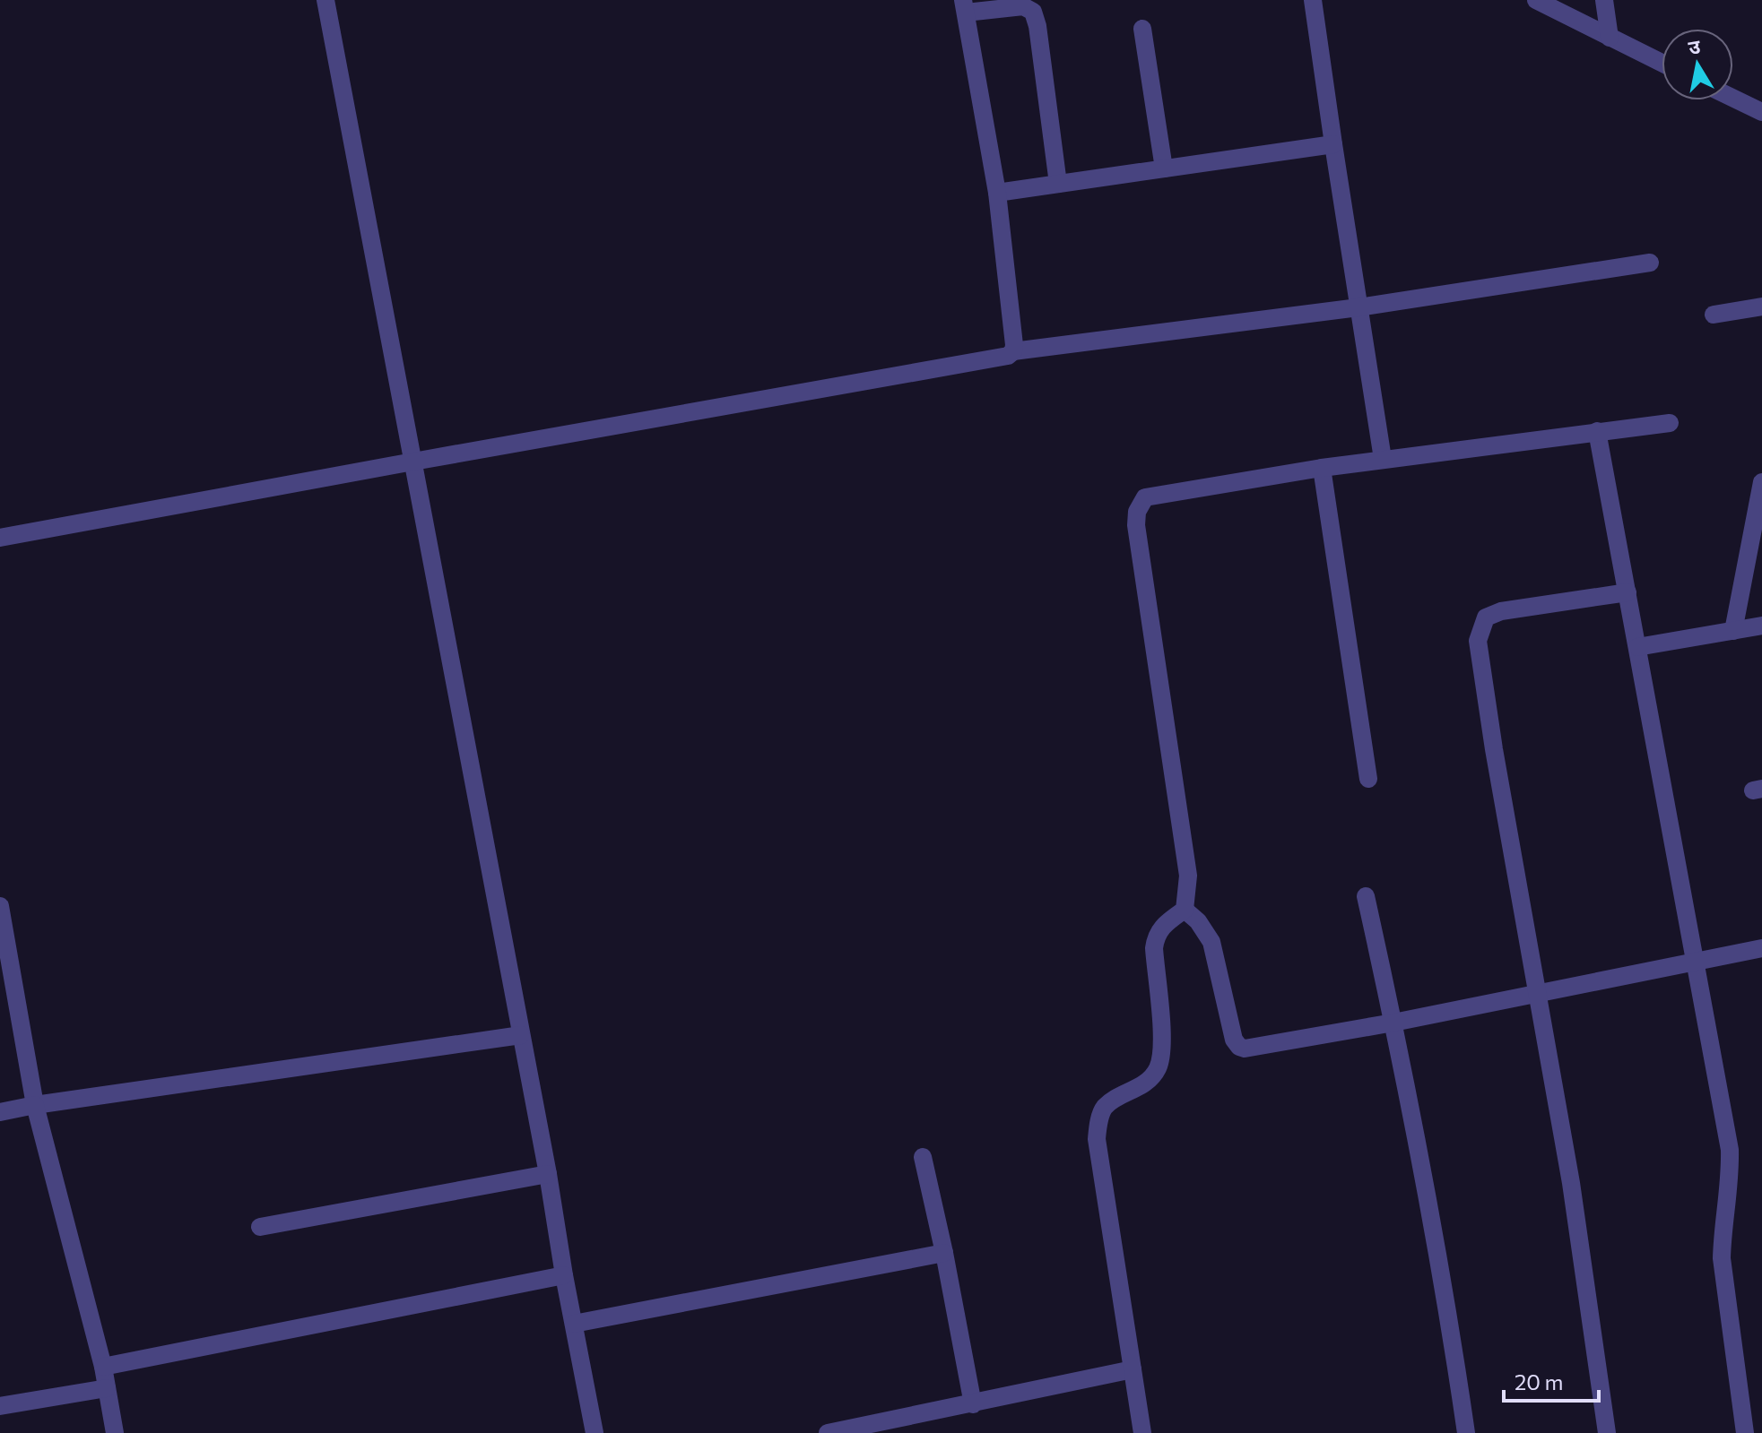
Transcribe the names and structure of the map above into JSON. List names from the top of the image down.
{
  "scale_bar": "20 m",
  "north": "top"
}
